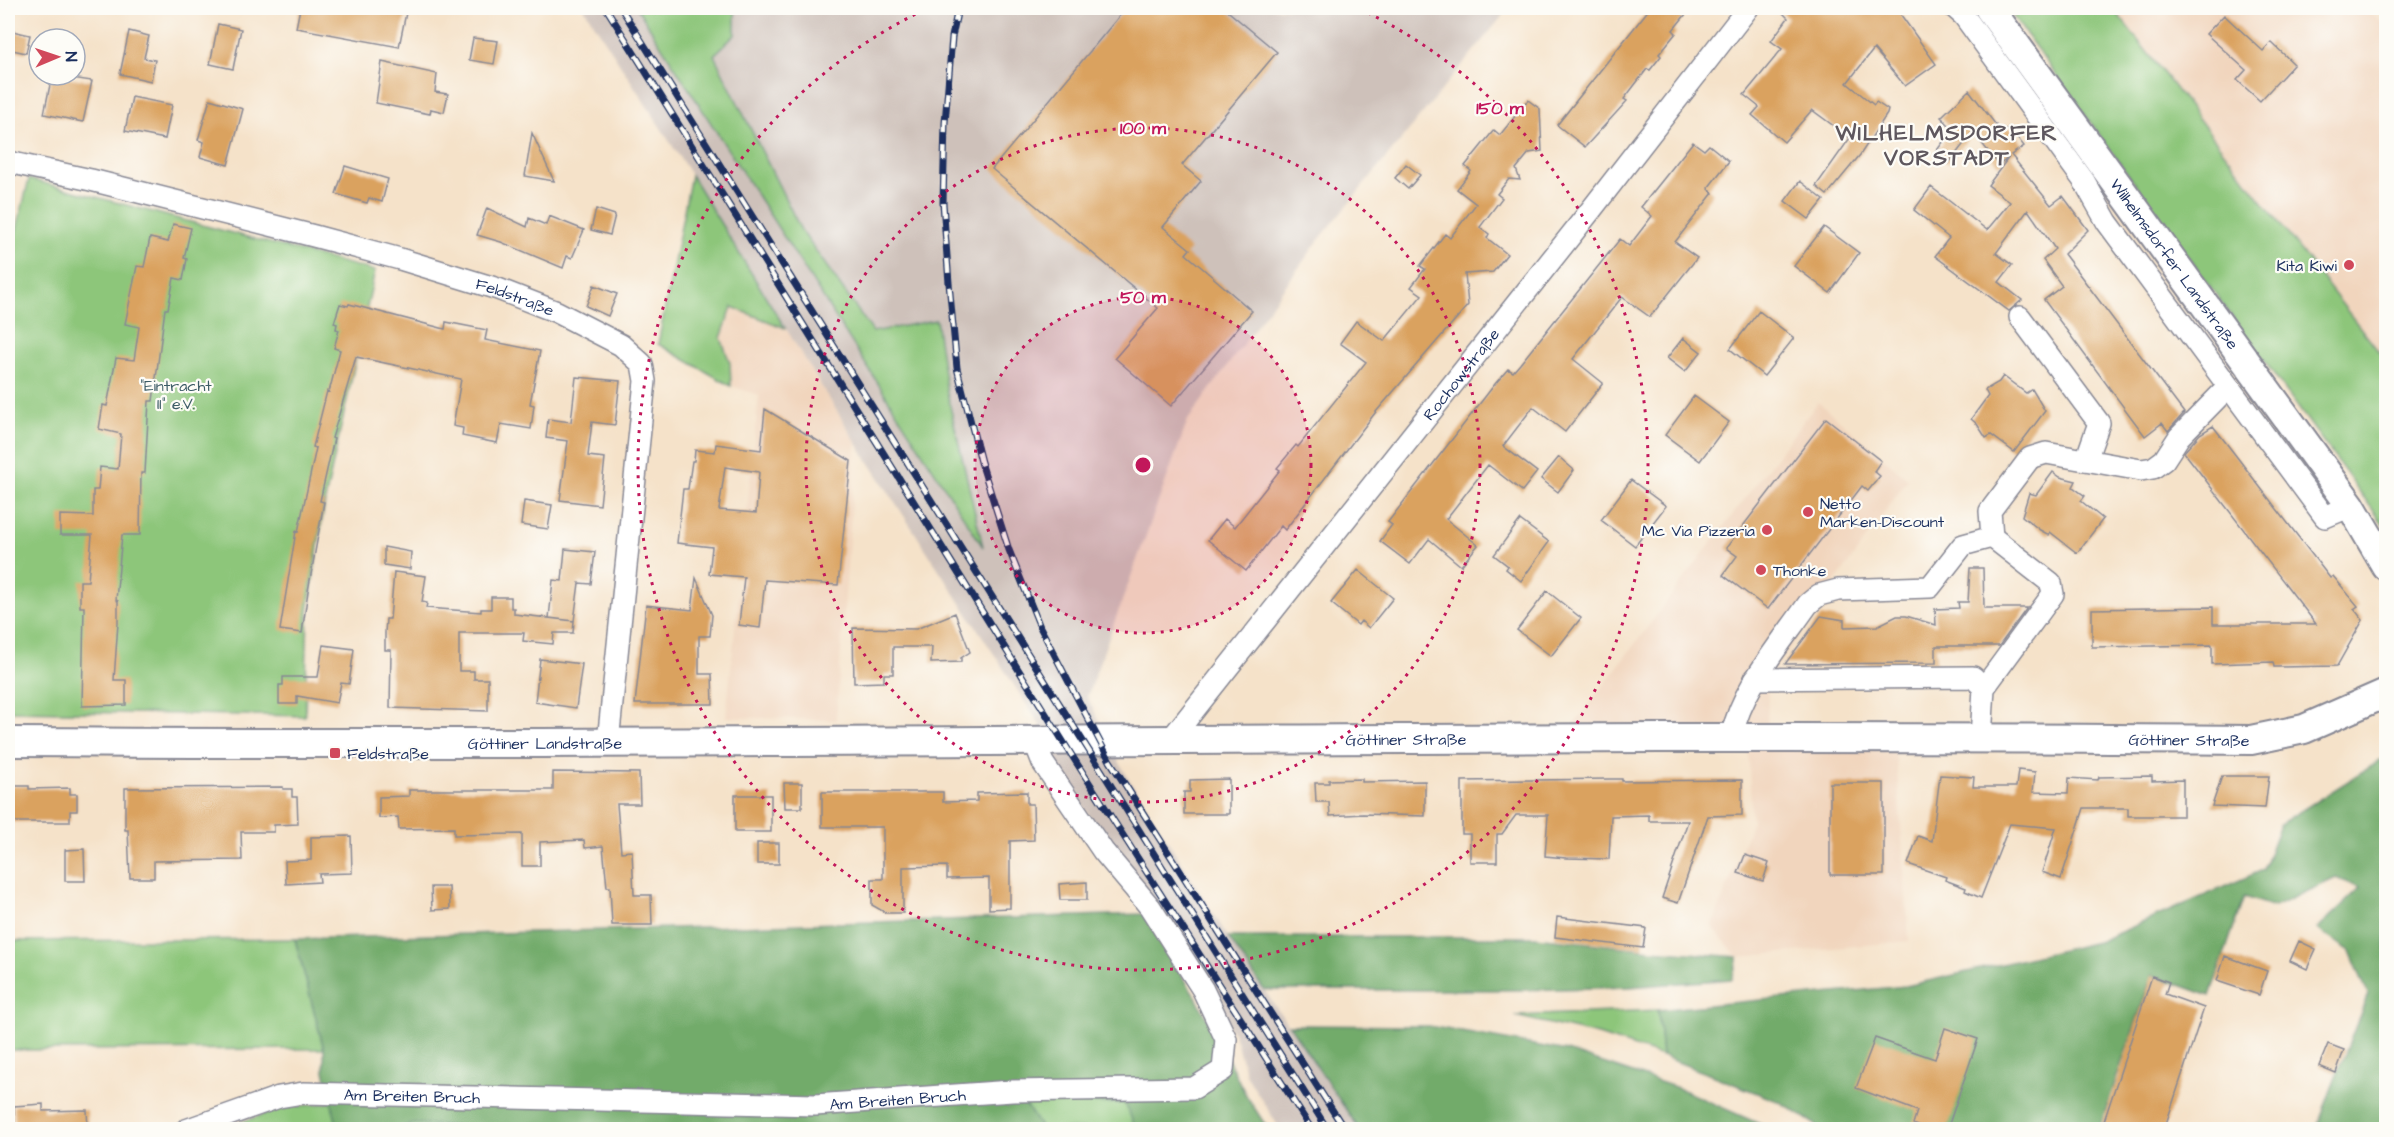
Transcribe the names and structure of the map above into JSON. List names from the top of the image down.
{
  "streets": {
    "street": [
      "Wilhelmsdorfer Landstraße",
      "Feldstraße",
      "Rochowstraße",
      "Göttiner Straße",
      "Göttiner Landstraße",
      "Am Breiten Bruch"
    ]
  },
  "crossings": [
    ["Feldstraße", "Göttiner Landstraße"],
    ["Rochowstraße", "Göttiner Straße"],
    ["Göttiner Straße", "Göttiner Landstraße"],
    ["Göttiner Landstraße", "Am Breiten Bruch"]
  ],
  "districts": ["WILHELMSDORFER VORSTADT"],
  "parks": ["\"Eintracht II\" e.V."],
  "places": {
    "other": [
      "Kita Kiwi",
      "Netto Marken-Discount",
      "Mc Via Pizzeria",
      "Thonke"
    ],
    "transit": ["Feldstraße"]
  },
  "north": "right",
  "rings": ["150 m", "100 m", "50 m"]
}
